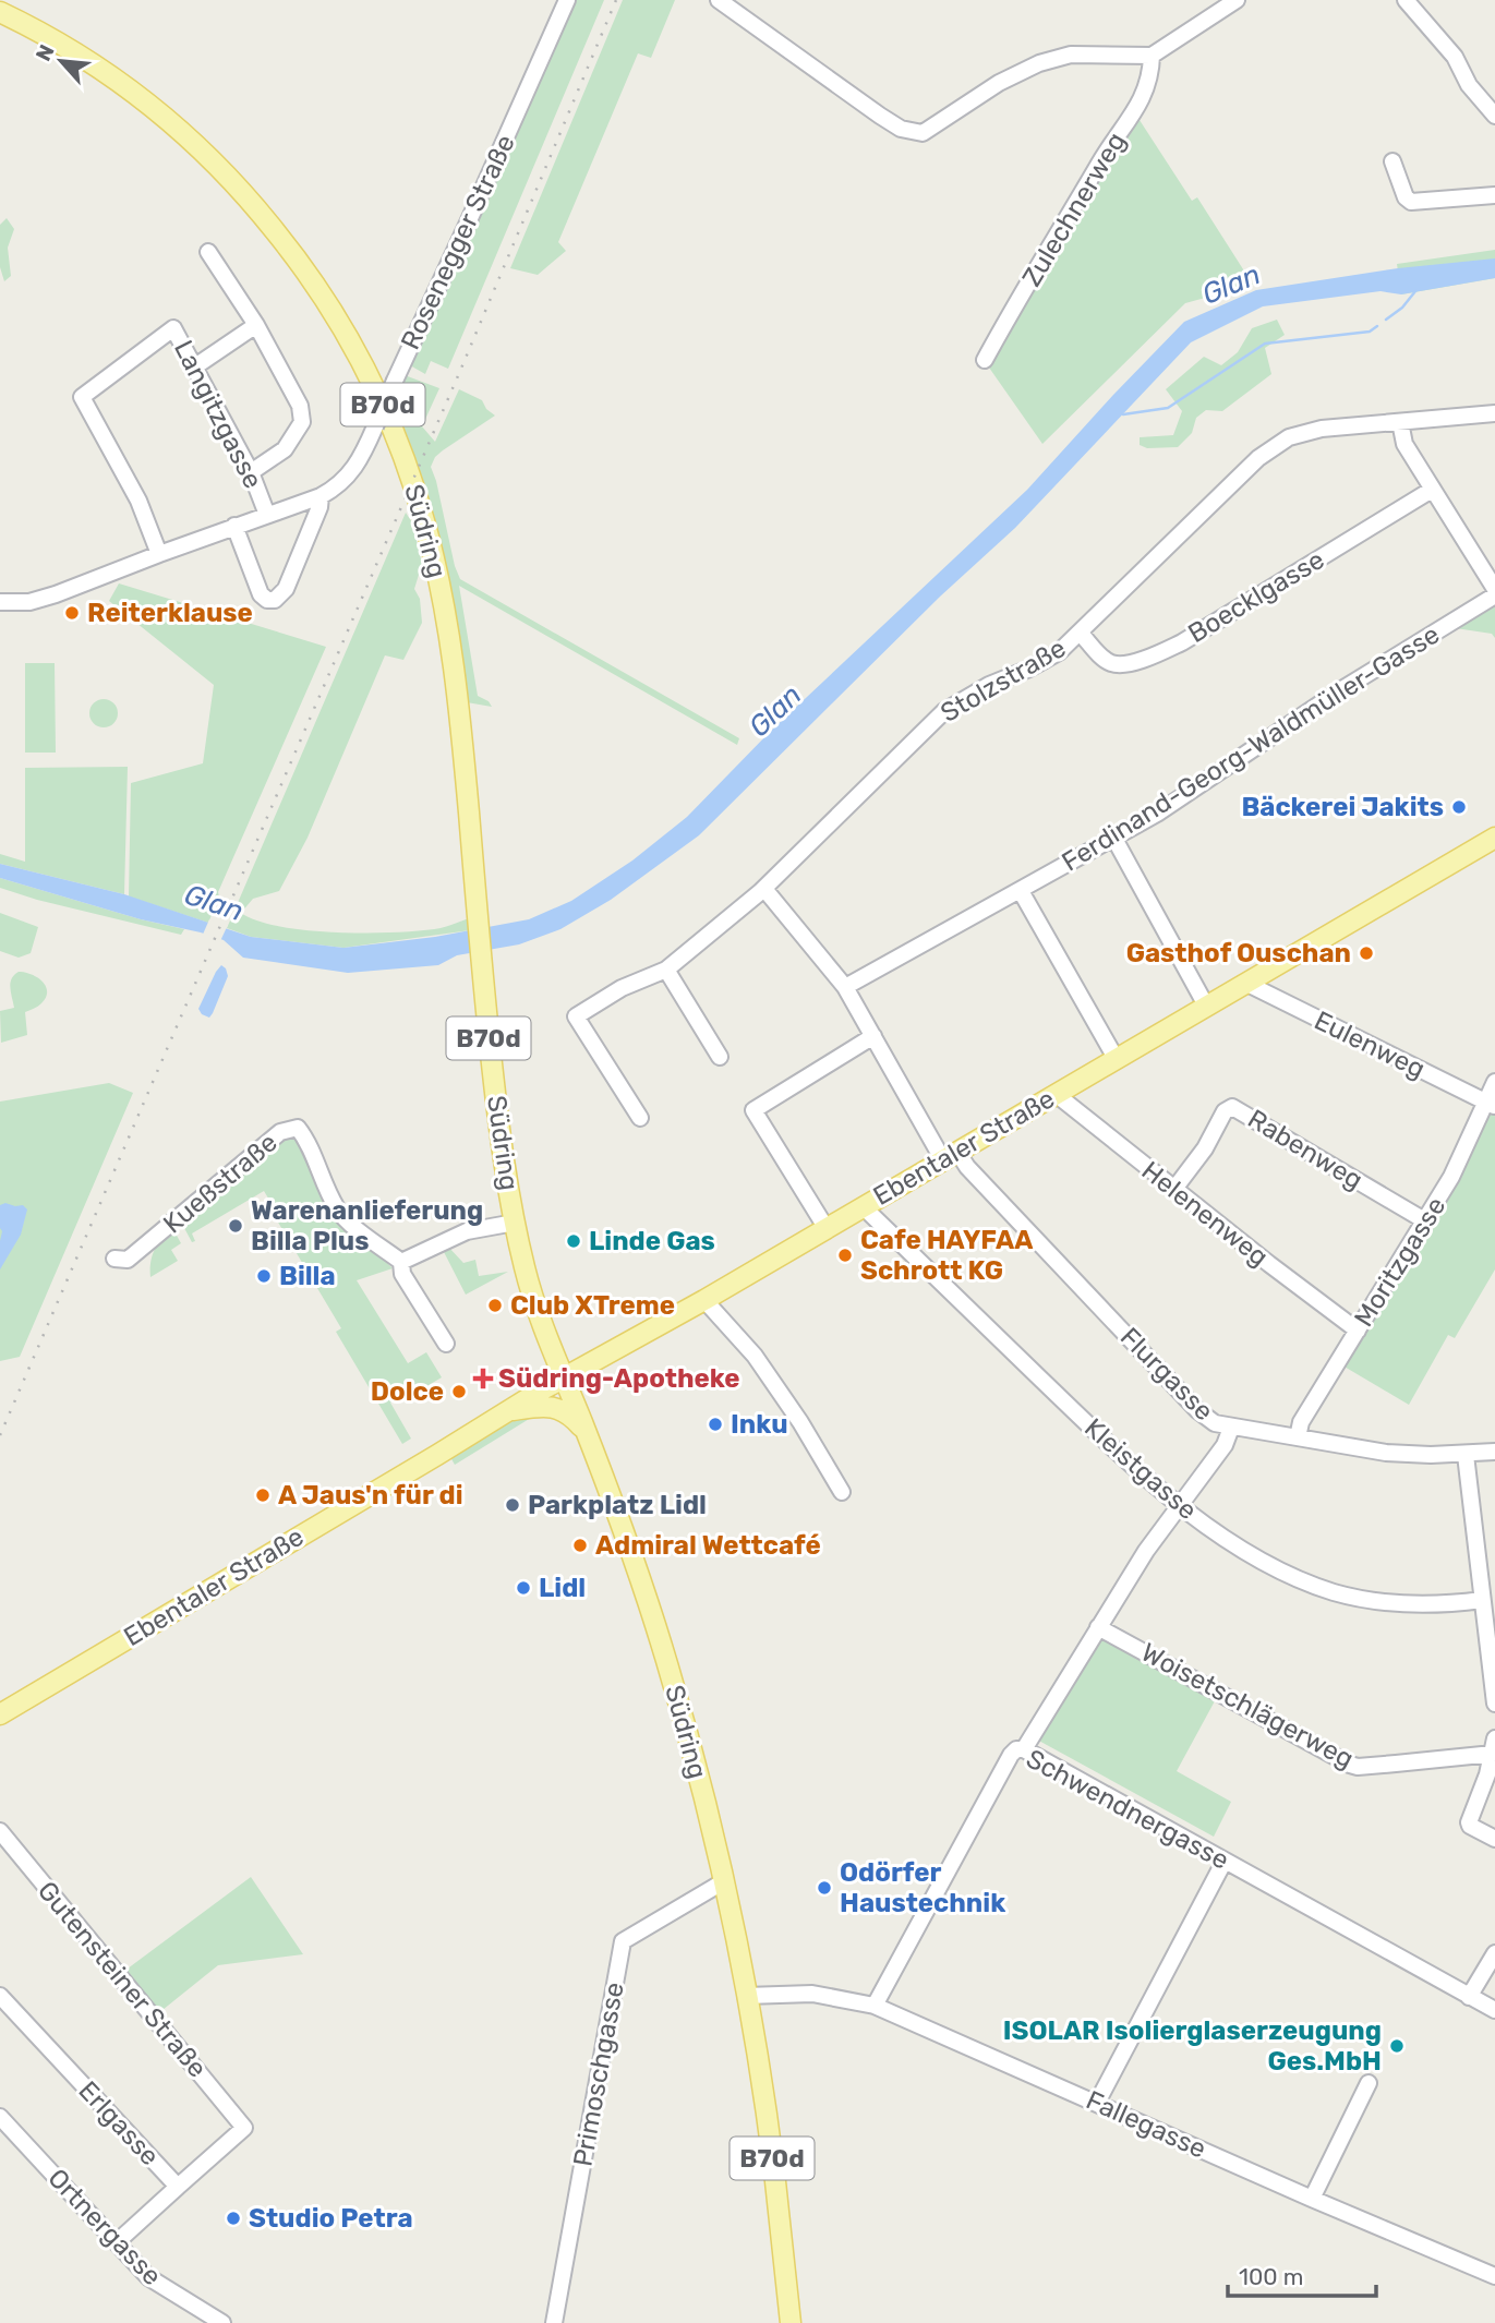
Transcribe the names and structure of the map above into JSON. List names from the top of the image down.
{
  "streets": {
    "main road": ["B70d", "Südring", "Ebentaler Straße"],
    "street": [
      "Zulechnerweg",
      "Rosenegger Straße",
      "Langitzgasse",
      "Boecklgasse",
      "Stolzstraße",
      "Ferdinand-Georg-Waldmüller-Gasse",
      "Eulenweg",
      "Rabenweg",
      "Kueßstraße",
      "Helenenweg",
      "Moritzgasse",
      "Flurgasse",
      "Kleistgasse",
      "Woisetschlägerweg",
      "Schwendnergasse",
      "Gutensteiner Straße",
      "Primoschgasse",
      "Erlgasse",
      "Fallegasse",
      "Ortnergasse"
    ]
  },
  "crossings": [
    ["Rosenegger Straße", "Langitzgasse"],
    ["Südring", "Ebentaler Straße"],
    ["Südring", "Primoschgasse"],
    ["Südring", "Fallegasse"],
    ["Boecklgasse", "Stolzstraße"],
    ["Stolzstraße", "Flurgasse"],
    ["Ferdinand-Georg-Waldmüller-Gasse", "Flurgasse"],
    ["Eulenweg", "Ebentaler Straße"],
    ["Eulenweg", "Moritzgasse"],
    ["Ebentaler Straße", "Helenenweg"],
    ["Ebentaler Straße", "Flurgasse"],
    ["Ebentaler Straße", "Kleistgasse"],
    ["Rabenweg", "Helenenweg"],
    ["Rabenweg", "Moritzgasse"],
    ["Helenenweg", "Moritzgasse"],
    ["Moritzgasse", "Flurgasse"],
    ["Schwendnergasse", "Fallegasse"],
    ["Gutensteiner Straße", "Erlgasse"]
  ],
  "water": ["Glan"],
  "places": {
    "other": [
      "Reiterklause",
      "Bäckerei Jakits",
      "Gasthof Ouschan",
      "Warenanlieferung Billa Plus",
      "Linde Gas",
      "Cafe HAYFAA Schrott KG",
      "Billa",
      "Club XTreme",
      "Dolce",
      "Inku",
      "A Jaus'n für di",
      "Parkplatz Lidl",
      "Admiral Wettcafé",
      "Lidl",
      "Odörfer Haustechnik",
      "ISOLAR Isolierglaserzeugung Ges.MbH",
      "Studio Petra"
    ],
    "health": ["Südring-Apotheke"]
  },
  "scale_bar": "100 m",
  "north": "top left"
}
